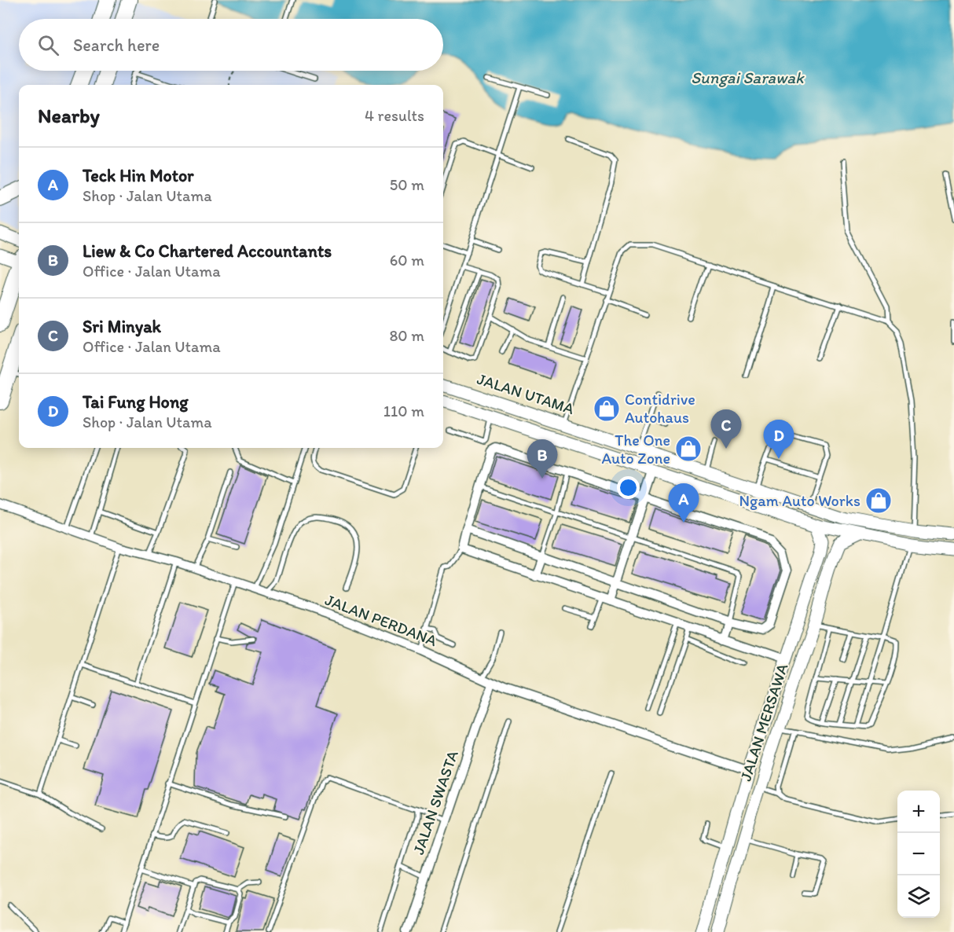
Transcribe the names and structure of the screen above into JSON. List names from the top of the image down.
{
  "streets": {
    "main road": ["JALAN UTAMA", "JALAN MERSAWA"],
    "street": ["JALAN PERDANA", "JALAN SWASTA"]
  },
  "crossings": [
    ["JALAN UTAMA", "JALAN MERSAWA"],
    ["JALAN PERDANA", "JALAN MERSAWA"],
    ["JALAN PERDANA", "JALAN SWASTA"]
  ],
  "water": ["Sungai Sarawak"],
  "places": {
    "shop": ["Contidrive Autohaus", "The One Auto Zone", "Ngam Auto Works"]
  },
  "page": {
    "search": "Search here",
    "heading": ["Nearby", "4 results"],
    "list": [
      {
        "mark": "A",
        "name": "Teck Hin Motor",
        "note": "Shop · Jalan Utama",
        "value": "50 m"
      },
      {
        "mark": "B",
        "name": "Liew & Co Chartered Accountants",
        "note": "Office · Jalan Utama",
        "value": "60 m"
      },
      {
        "mark": "C",
        "name": "Sri Minyak",
        "note": "Office · Jalan Utama",
        "value": "80 m"
      },
      {
        "mark": "D",
        "name": "Tai Fung Hong",
        "note": "Shop · Jalan Utama",
        "value": "110 m"
      }
    ],
    "pins": [
      "C",
      "D",
      "B",
      "A"
    ],
    "map_buttons": ["+", "−"]
  }
}
